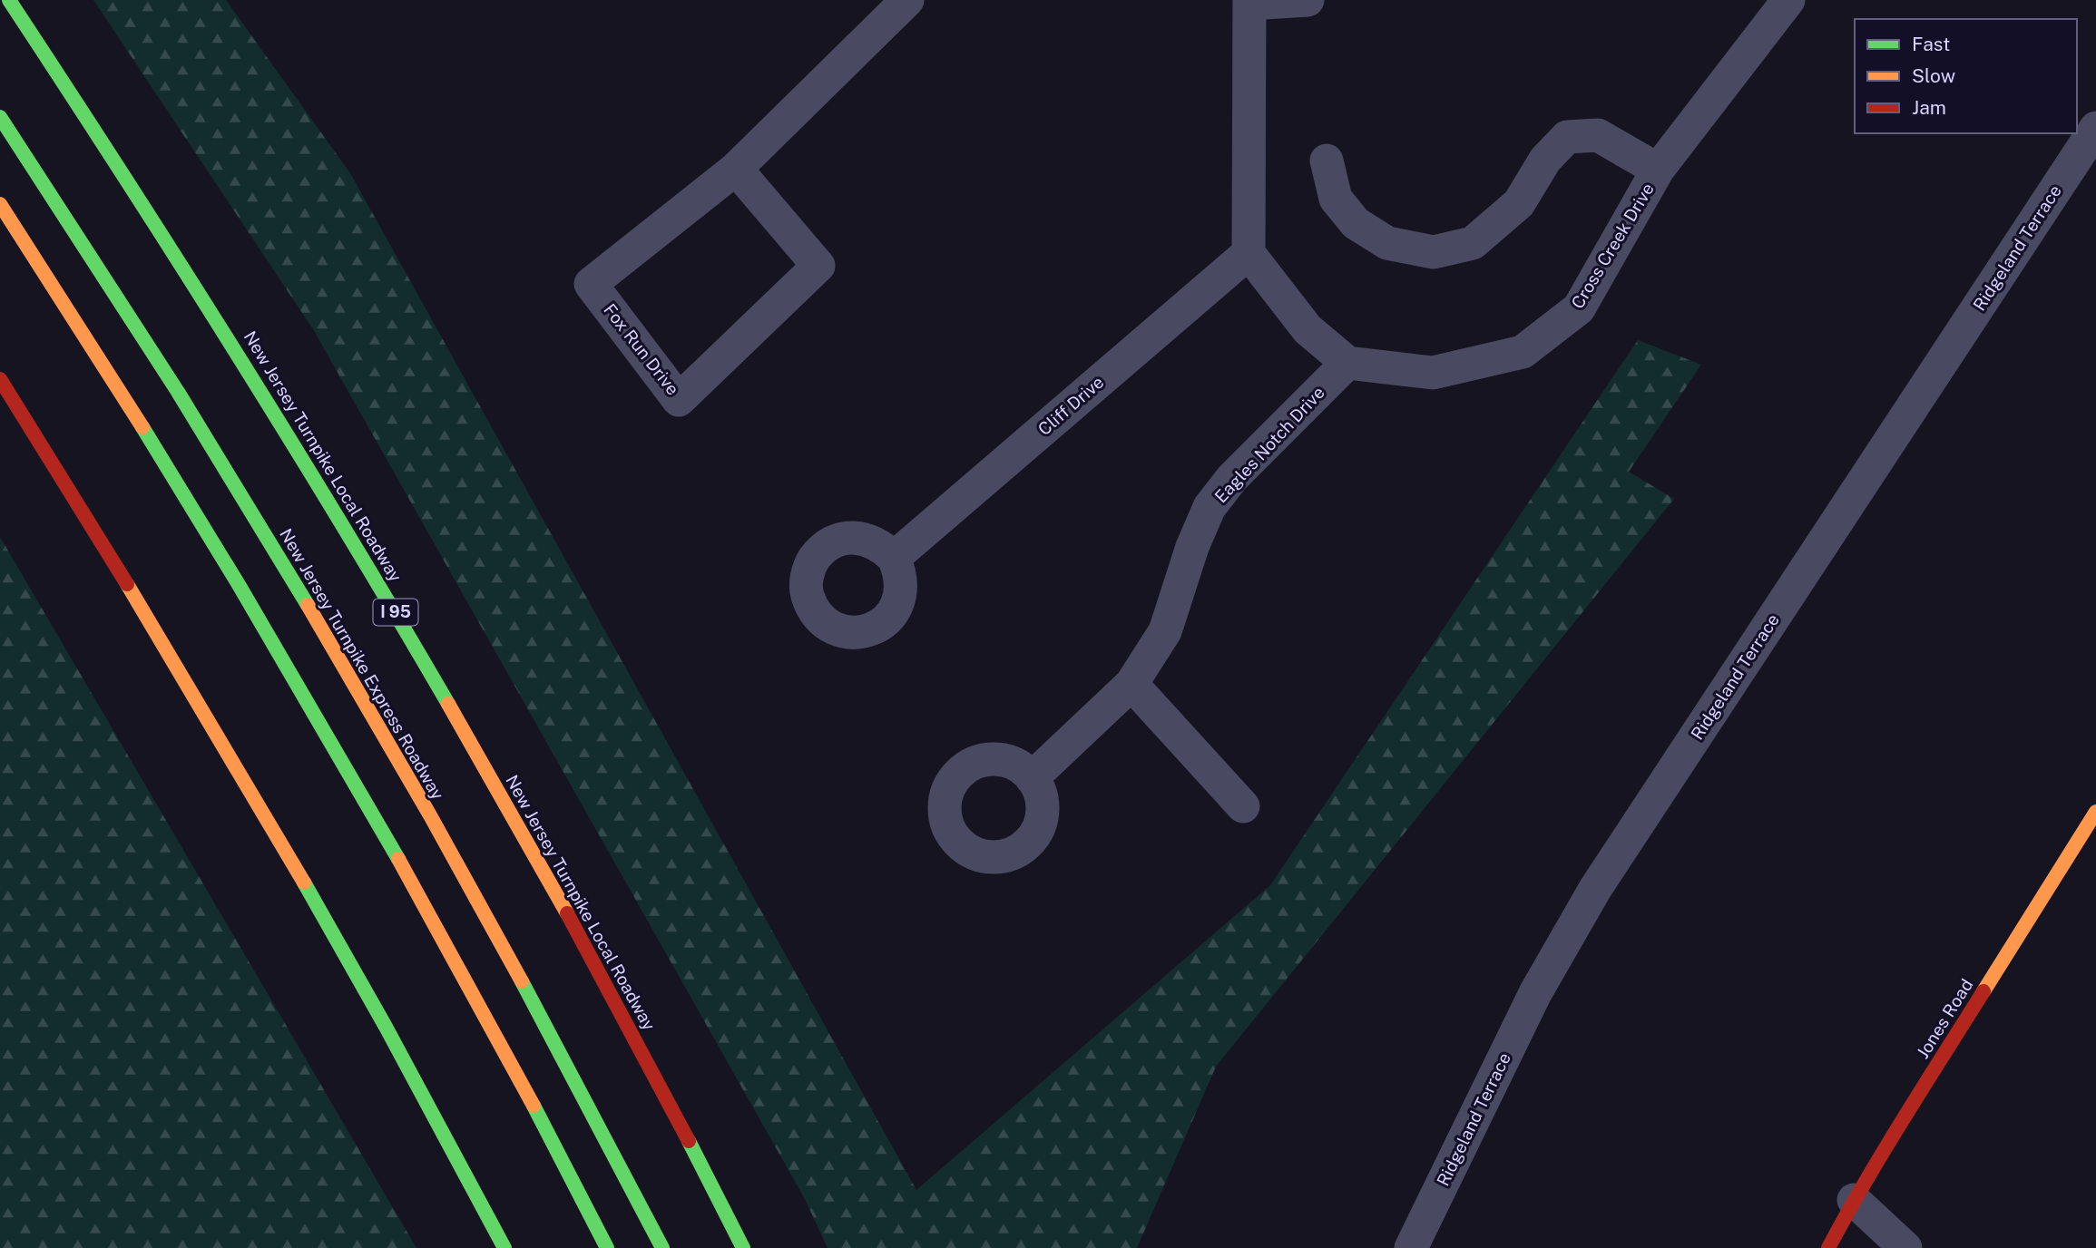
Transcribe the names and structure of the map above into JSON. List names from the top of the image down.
{
  "streets": {
    "main road": [
      "New Jersey Turnpike Local Roadway",
      "I 95",
      "New Jersey Turnpike Express Roadway",
      "Jones Road"
    ],
    "street": [
      "Cross Creek Drive",
      "Ridgeland Terrace",
      "Fox Run Drive",
      "Cliff Drive",
      "Eagles Notch Drive"
    ]
  },
  "crossings": [
    ["Cross Creek Drive", "Eagles Notch Drive"]
  ],
  "legend": ["Fast", "Slow", "Jam"]
}
